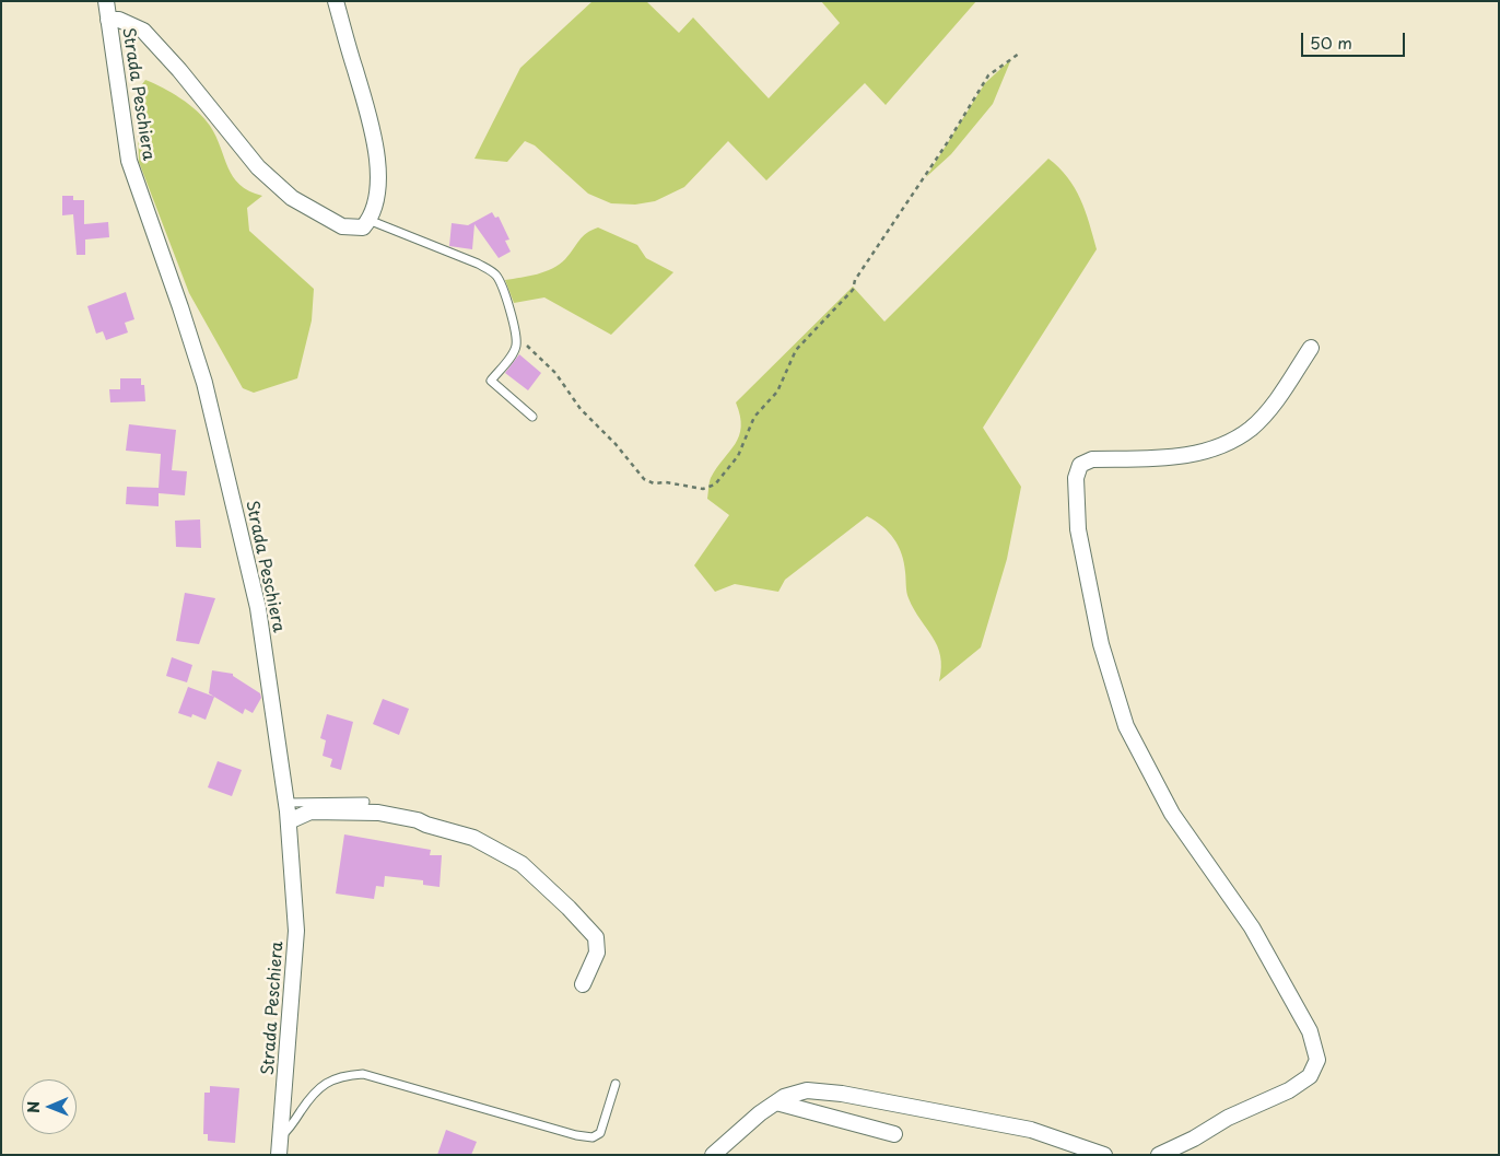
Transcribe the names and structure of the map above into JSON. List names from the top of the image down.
{
  "streets": {
    "street": ["Strada Peschiera"]
  },
  "scale_bar": "50 m",
  "north": "left"
}
